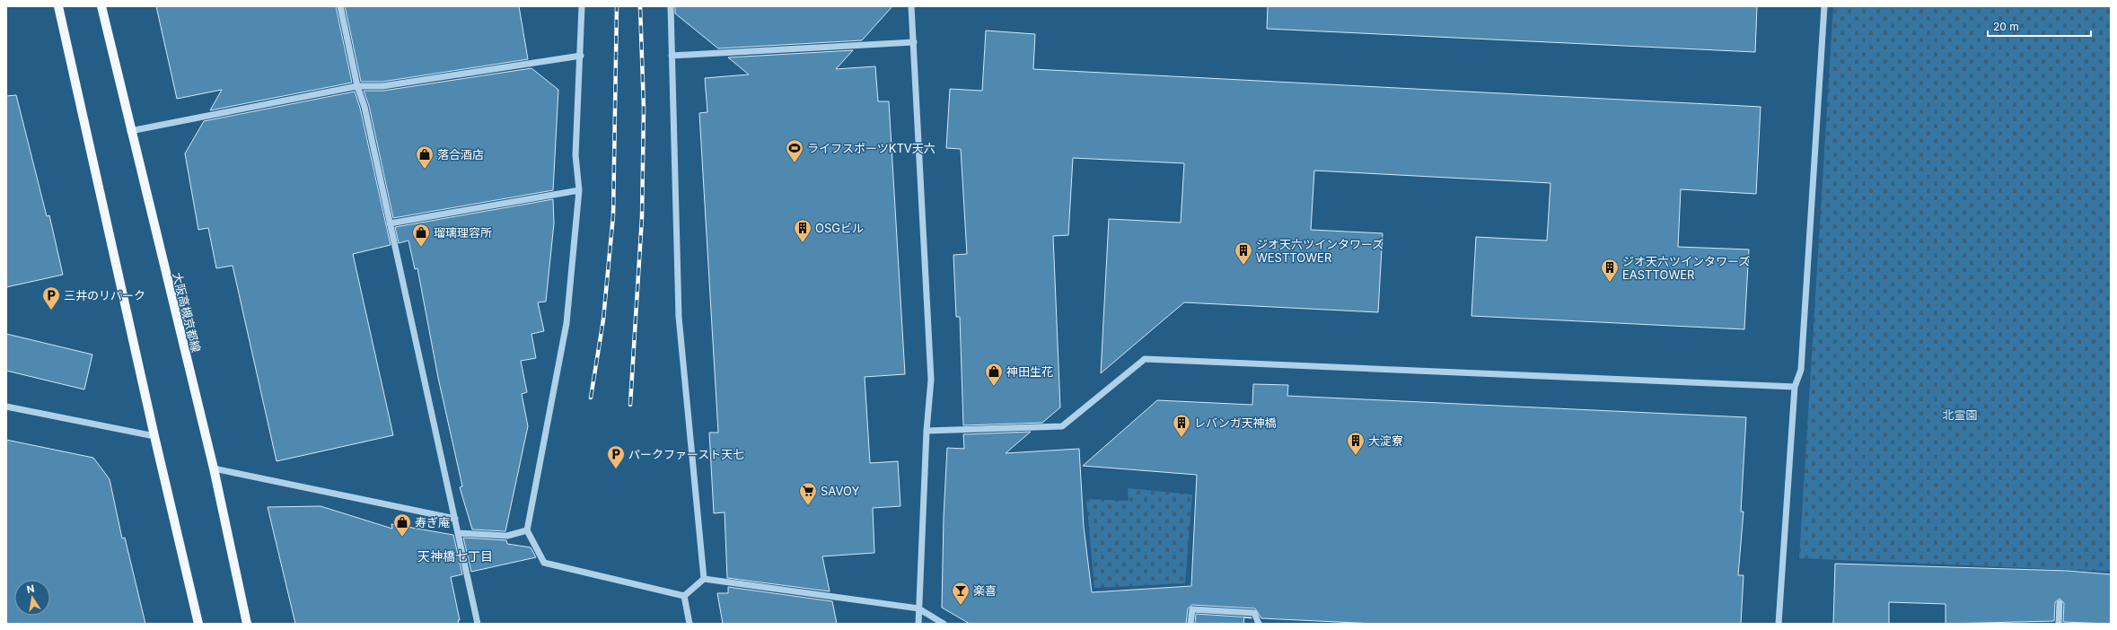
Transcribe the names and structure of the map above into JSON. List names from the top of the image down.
{
  "streets": {
    "main road": ["大阪高槻京都線"]
  },
  "districts": ["天神橋七丁目"],
  "parks": ["北霊園"],
  "places": {
    "sports": ["ライフスポーツKTV天六"],
    "shop": [
      "落合酒店",
      "瑠璃理容所",
      "神田生花",
      "寿ぎ庵"
    ],
    "building": [
      "OSGビル",
      "ジオ天六ツインタワーズ WESTTOWER",
      "ジオ天六ツインタワーズ EASTTOWER",
      "レバンガ天神橋",
      "大淀寮"
    ],
    "parking": ["三井のリパーク", "パークファースト天七"],
    "supermarket": ["SAVOY"],
    "bar": ["楽喜"]
  },
  "scale_bar": "20 m",
  "north": "top"
}
